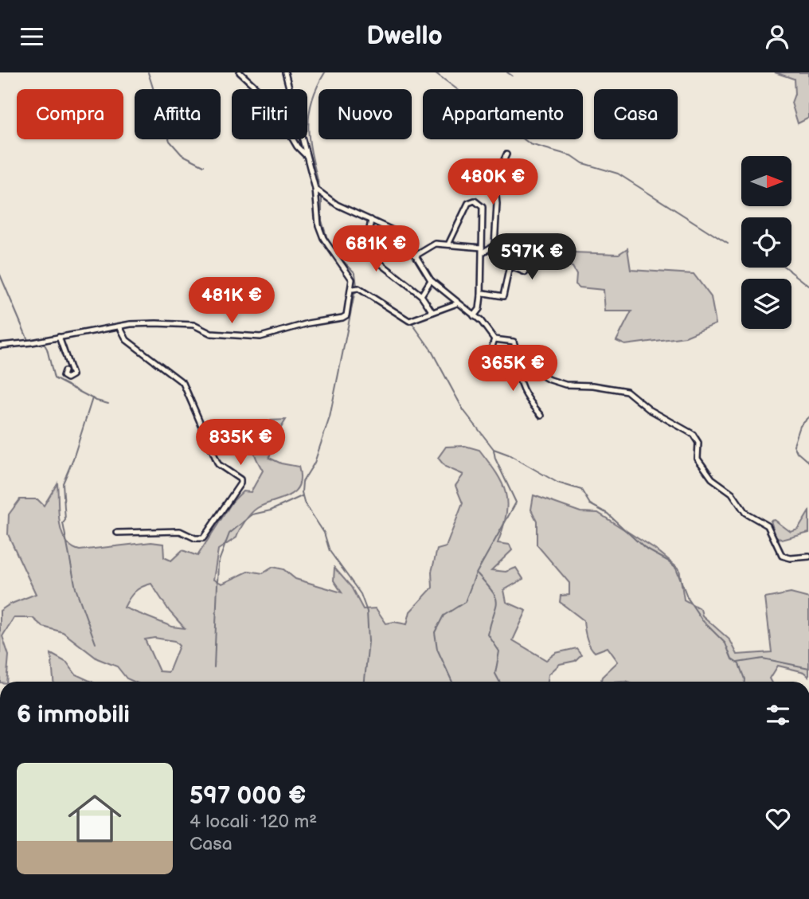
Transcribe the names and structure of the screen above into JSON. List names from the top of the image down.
{
  "north": "right",
  "page": {
    "header": "Dwello",
    "chip": [
      "Compra",
      "Affitta",
      "Filtri",
      "Nuovo",
      "Appartamento",
      "Casa"
    ],
    "price": [
      "480K €",
      "681K €",
      "597K €",
      "481K €",
      "365K €",
      "835K €"
    ],
    "heading": "6 immobili",
    "list": [
      {
        "name": "597 000 €",
        "note": "4 locali · 120 m² · Casa"
      }
    ]
  }
}
